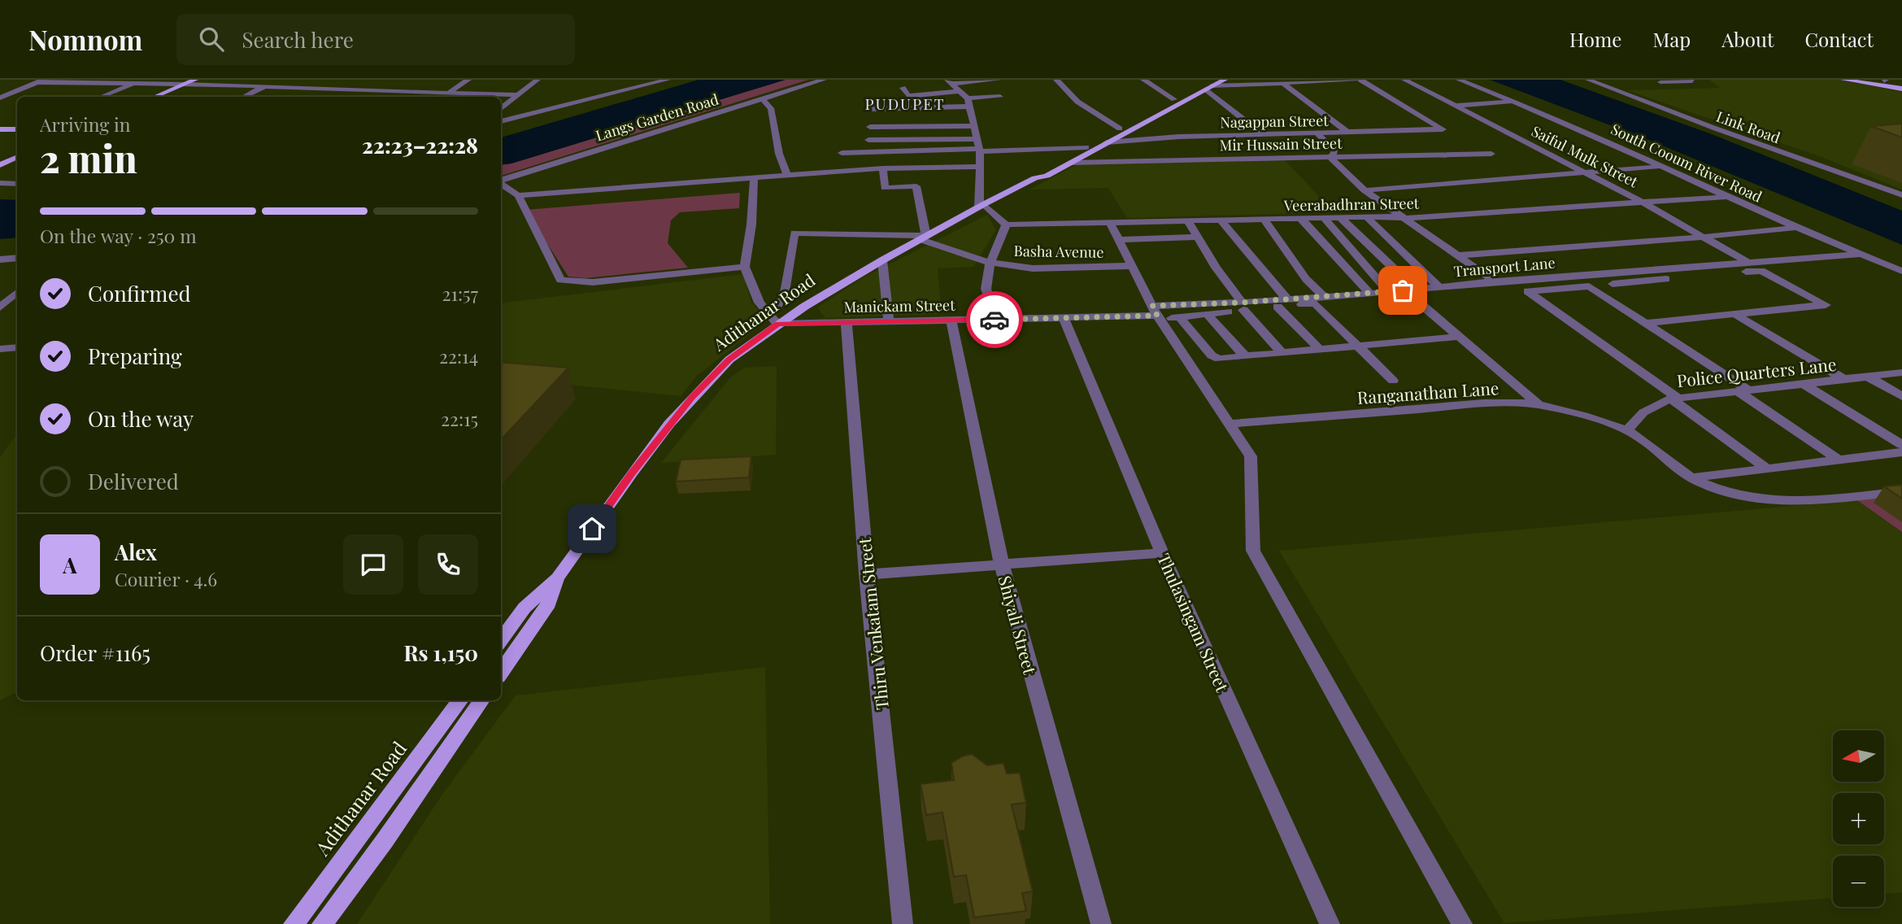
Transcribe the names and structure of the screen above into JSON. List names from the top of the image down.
{
  "streets": {
    "main road": ["Adithanar Road"],
    "street": [
      "Langs Garden Road",
      "Nagappan Street",
      "Link Road",
      "Mir Hussain Street",
      "Saiful Mulk Street",
      "South Cooum River Road",
      "Veerabadhran Street",
      "Basha Avenue",
      "Transport Lane",
      "Manickam Street",
      "Police Quarters Lane",
      "Ranganathan Lane",
      "Thulasingam Street",
      "Thiru Venkatam Street",
      "Shiyali Street"
    ]
  },
  "crossings": [
    ["Nagappan Street", "Adithanar Road"],
    ["Mir Hussain Street", "Adithanar Road"],
    ["Saiful Mulk Street", "Veerabadhran Street"],
    ["Saiful Mulk Street", "Transport Lane"],
    ["South Cooum River Road", "Veerabadhran Street"],
    ["South Cooum River Road", "Transport Lane"],
    ["Basha Avenue", "Manickam Street"],
    ["Basha Avenue", "Adithanar Road"],
    ["Transport Lane", "Manickam Street"],
    ["Manickam Street", "Adithanar Road"],
    ["Manickam Street", "Thulasingam Street"],
    ["Manickam Street", "Thiru Venkatam Street"],
    ["Manickam Street", "Shiyali Street"],
    ["Police Quarters Lane", "Ranganathan Lane"]
  ],
  "districts": ["PUDUPET"],
  "north": "left",
  "page": {
    "header": "Nomnom",
    "search": "Search here",
    "nav": [
      "Home",
      "Map",
      "About",
      "Contact"
    ],
    "heading": ["2 min", "Arriving in", "22:23–22:28"],
    "panel": [
      "Alex",
      "Courier · 4.6",
      "Order #1165",
      "Rs 1,150"
    ],
    "bar": "On the way · 250 m",
    "list": [
      ["Confirmed", "21:57"],
      ["Preparing", "22:14"],
      ["On the way", "22:15"],
      "Delivered"
    ],
    "round": "A",
    "map_buttons": ["+", "−"]
  }
}
